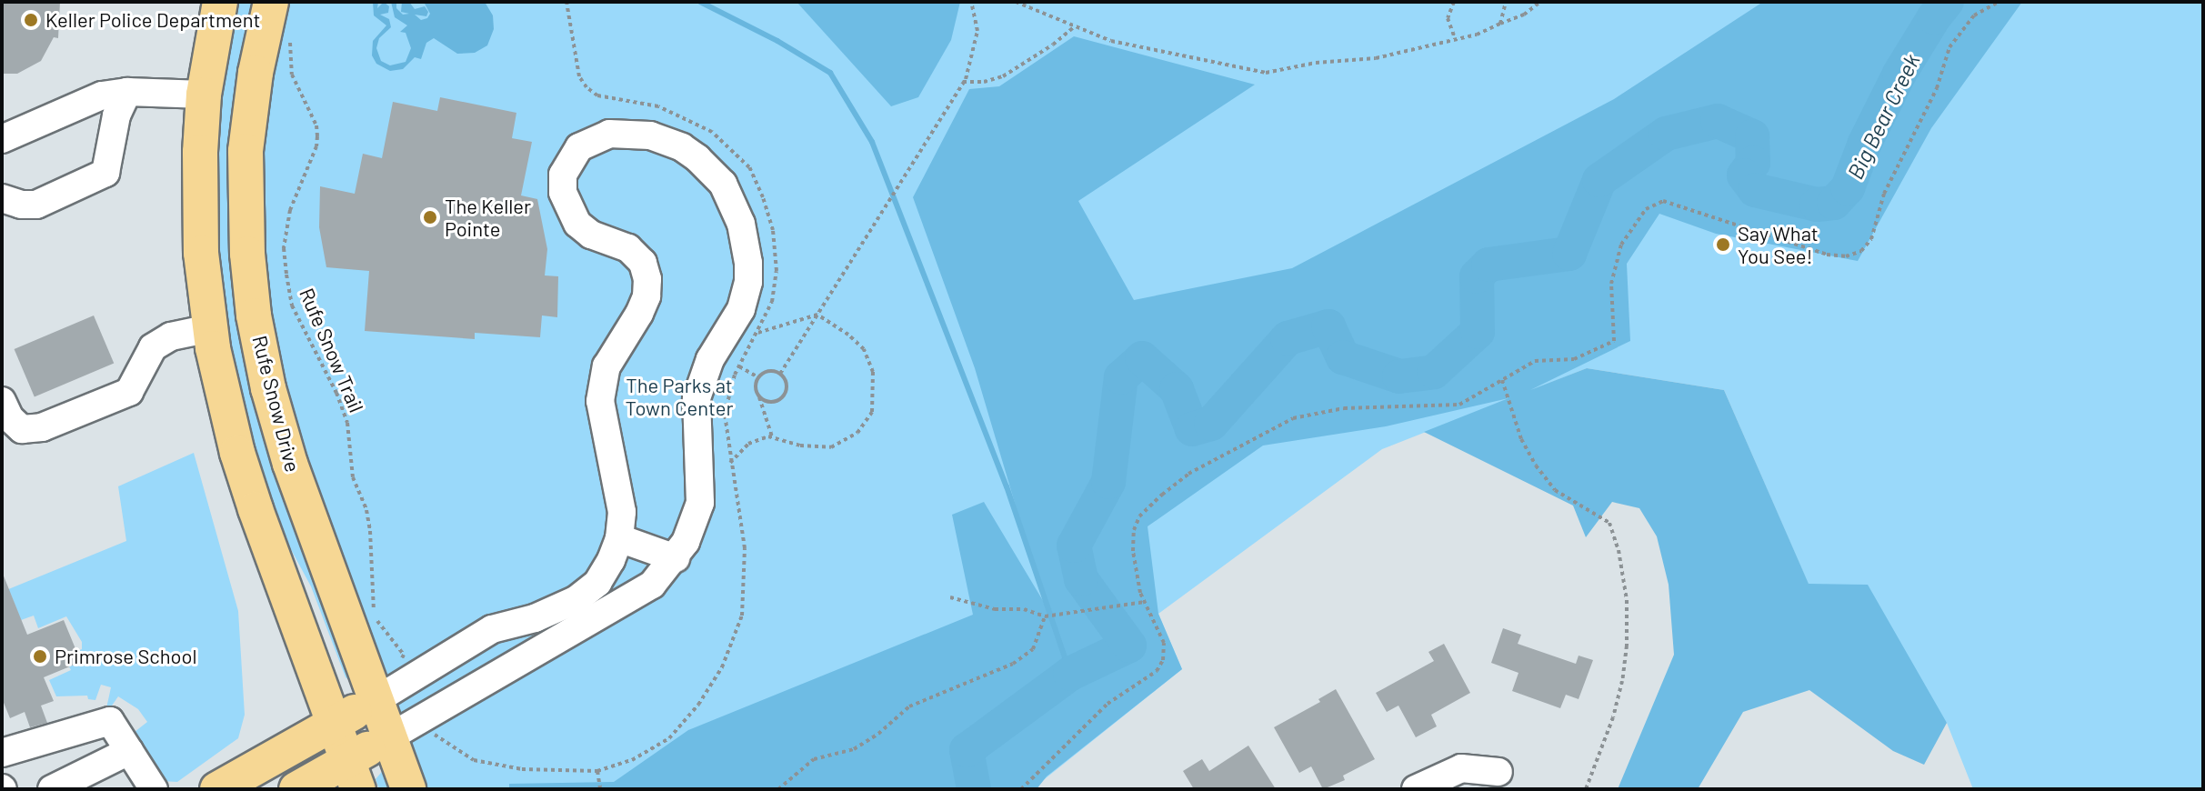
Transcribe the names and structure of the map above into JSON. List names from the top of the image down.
{
  "streets": {
    "main road": ["Rufe Snow Drive"],
    "path": ["Rufe Snow Trail"]
  },
  "water": ["Big Bear Creek"],
  "parks": ["The Parks at Town Center"],
  "places": [
    "Keller Police Department",
    "The Keller Pointe",
    "Say What You See!",
    "Primrose School"
  ]
}
